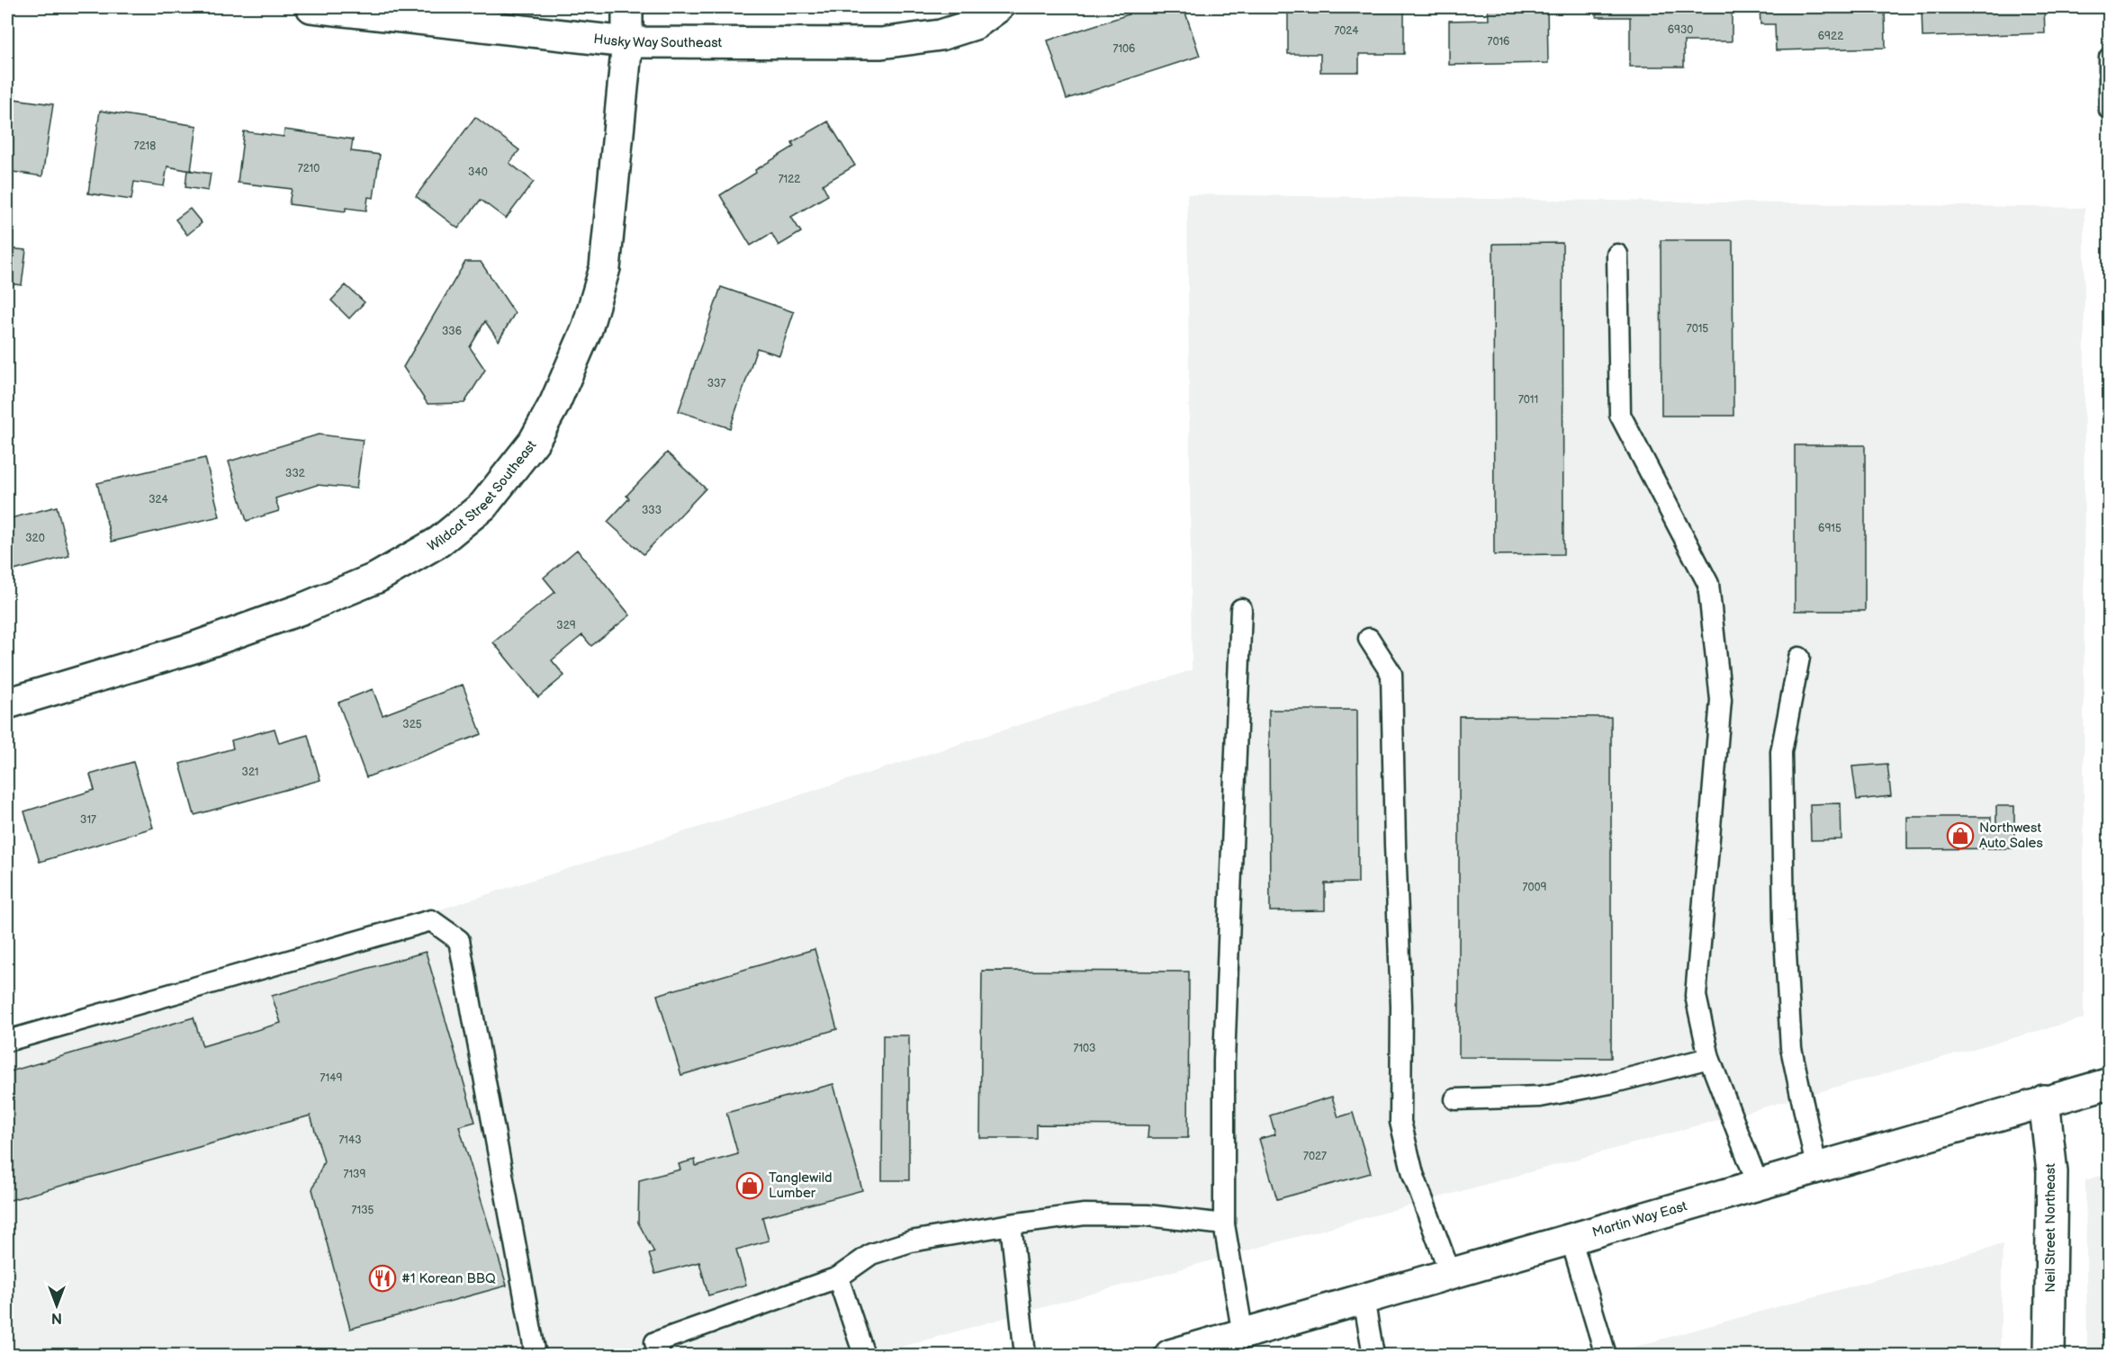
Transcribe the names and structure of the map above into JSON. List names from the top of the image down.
{
  "streets": {
    "street": [
      "Husky Way Southeast",
      "Wildcat Street Southeast",
      "Martin Way East",
      "Neil Street Northeast"
    ]
  },
  "crossings": [
    ["Husky Way Southeast", "Wildcat Street Southeast"],
    ["Martin Way East", "Neil Street Northeast"]
  ],
  "places": {
    "shop": ["Northwest Auto Sales", "Tanglewild Lumber"],
    "restaurant": ["#1 Korean BBQ"]
  },
  "house_numbers": [
    "6930",
    "7024",
    "6922",
    "7016",
    "7106",
    "7218",
    "7210",
    "340",
    "7122",
    "7015",
    "336",
    "337",
    "7011",
    "332",
    "324",
    "333",
    "6915",
    "320",
    "329",
    "325",
    "321",
    "317",
    "7009",
    "7103",
    "7149",
    "7143",
    "7027",
    "7139",
    "7135"
  ],
  "north": "bottom"
}
